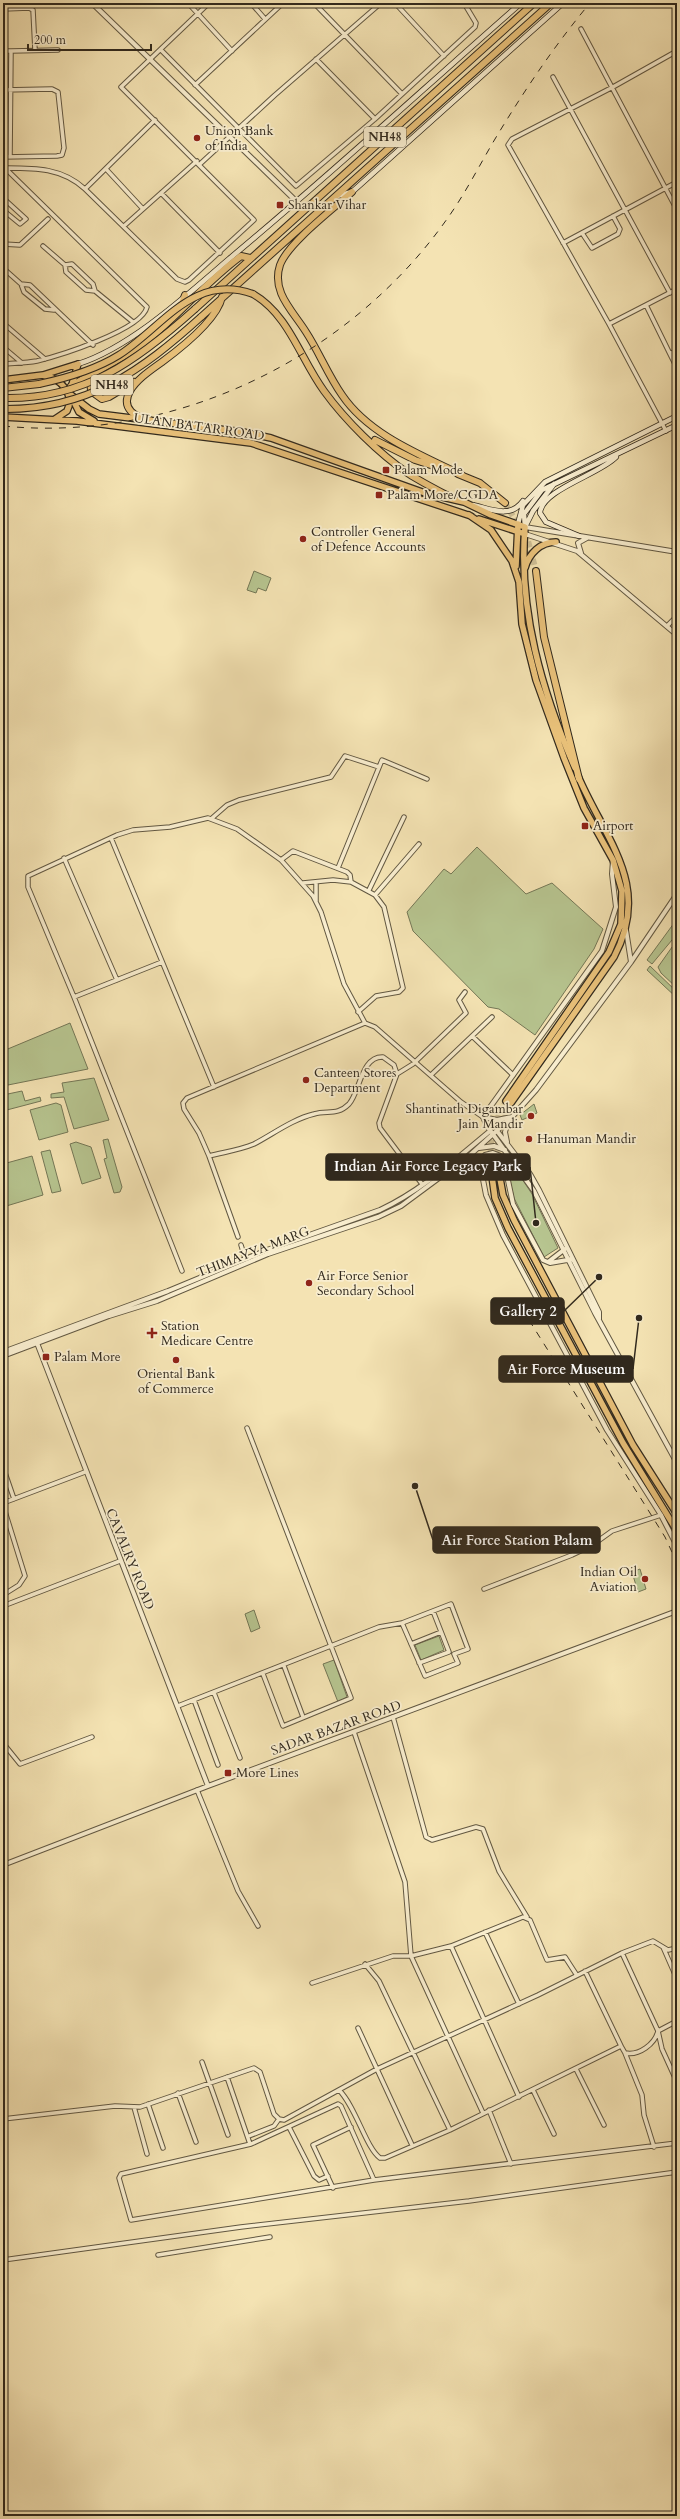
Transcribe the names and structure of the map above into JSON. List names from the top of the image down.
{
  "streets": {
    "highway": ["NH48"],
    "main road": ["ULAN BATAR ROAD"],
    "street": ["THIMAYYA MARG", "CAVALRY ROAD", "SADAR BAZAR ROAD"]
  },
  "crossings": [
    ["THIMAYYA MARG", "CAVALRY ROAD"],
    ["CAVALRY ROAD", "SADAR BAZAR ROAD"]
  ],
  "places": {
    "other": [
      "Union Bank of India",
      "Controller General of Defence Accounts",
      "Canteen Stores Department",
      "Shantinath Digambar Jain Mandir",
      "Hanuman Mandir",
      "Indian Air Force Legacy Park",
      "Gallery 2",
      "Air Force Senior Secondary School",
      "Air Force Museum",
      "Oriental Bank of Commerce",
      "Air Force Station Palam",
      "Indian Oil Aviation"
    ],
    "transit": [
      "Shankar Vihar",
      "Palam Mode",
      "Palam More/CGDA",
      "Airport",
      "Palam More",
      "More Lines"
    ],
    "health": ["Station Medicare Centre"]
  },
  "scale_bar": "200 m"
}
